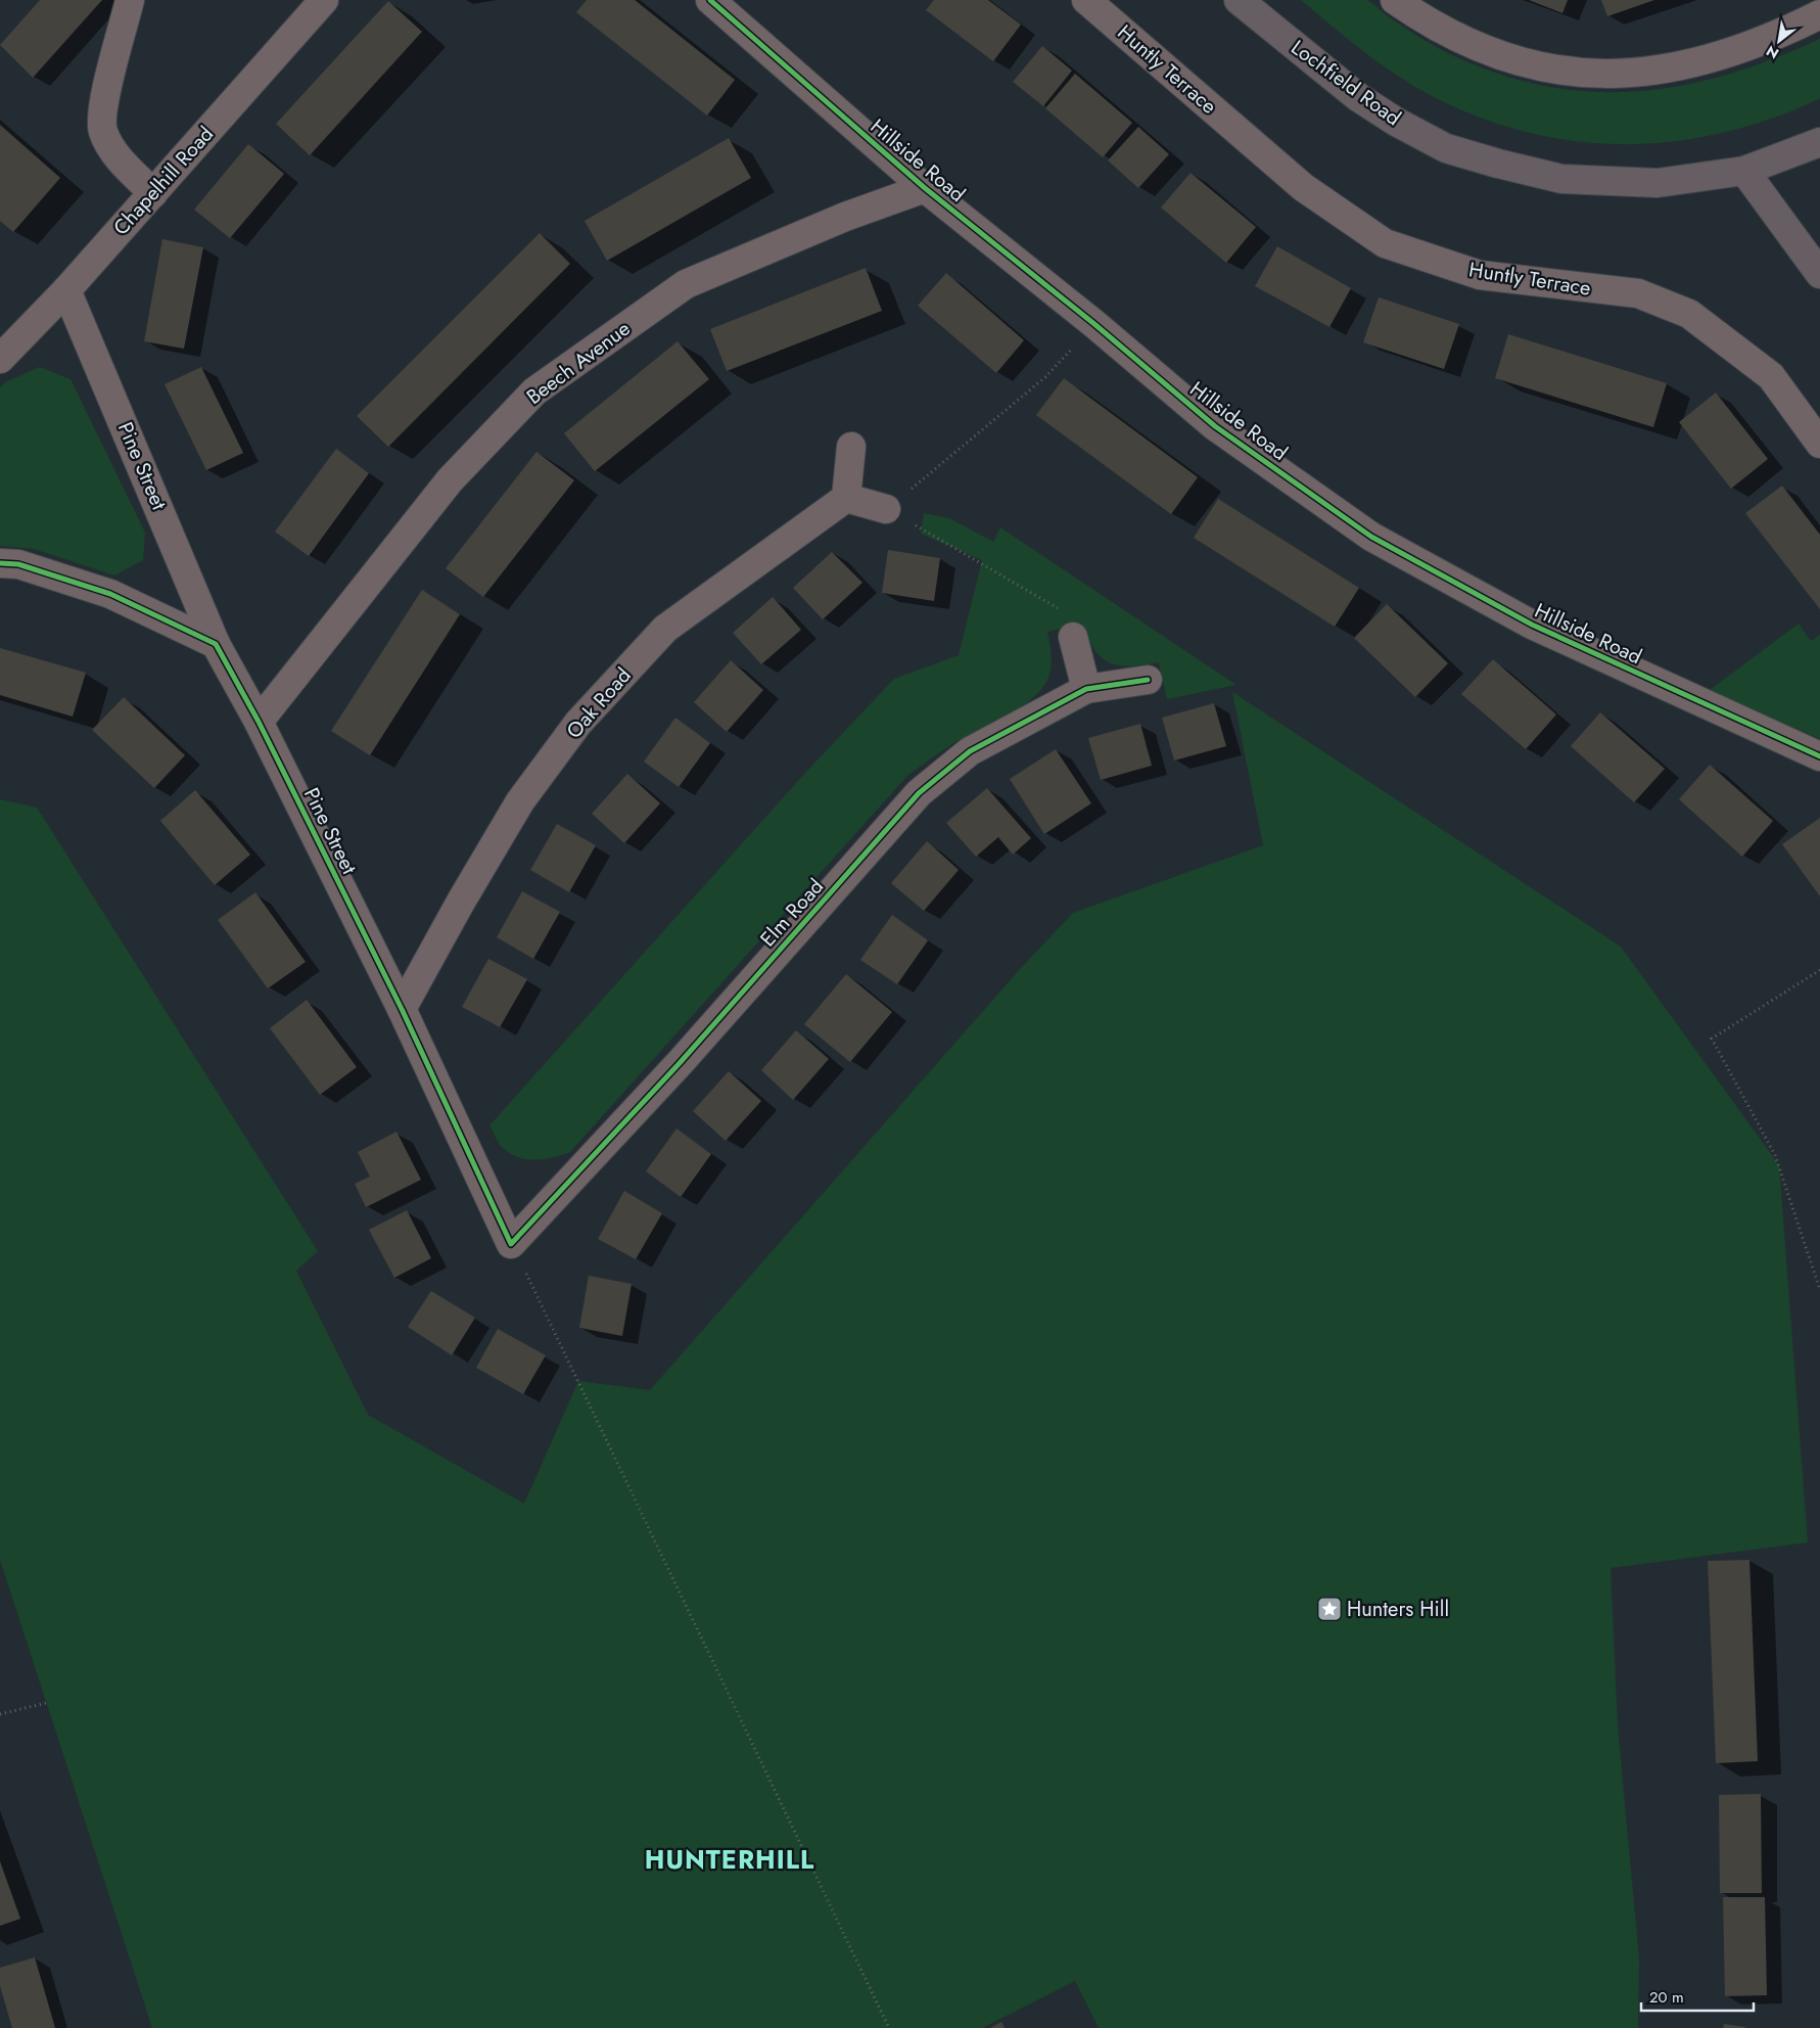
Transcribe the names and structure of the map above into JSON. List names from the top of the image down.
{
  "streets": {
    "street": [
      "Huntly Terrace",
      "Lochfield Road",
      "Hillside Road",
      "Chapelhill Road",
      "Beech Avenue",
      "Pine Street",
      "Oak Road",
      "Elm Road"
    ]
  },
  "crossings": [
    ["Hillside Road", "Beech Avenue"],
    ["Chapelhill Road", "Pine Street"],
    ["Beech Avenue", "Pine Street"],
    ["Pine Street", "Oak Road"],
    ["Pine Street", "Elm Road"]
  ],
  "districts": ["HUNTERHILL"],
  "places": {
    "place": ["Hunters Hill"]
  },
  "scale_bar": "20 m",
  "north": "bottom left"
}
